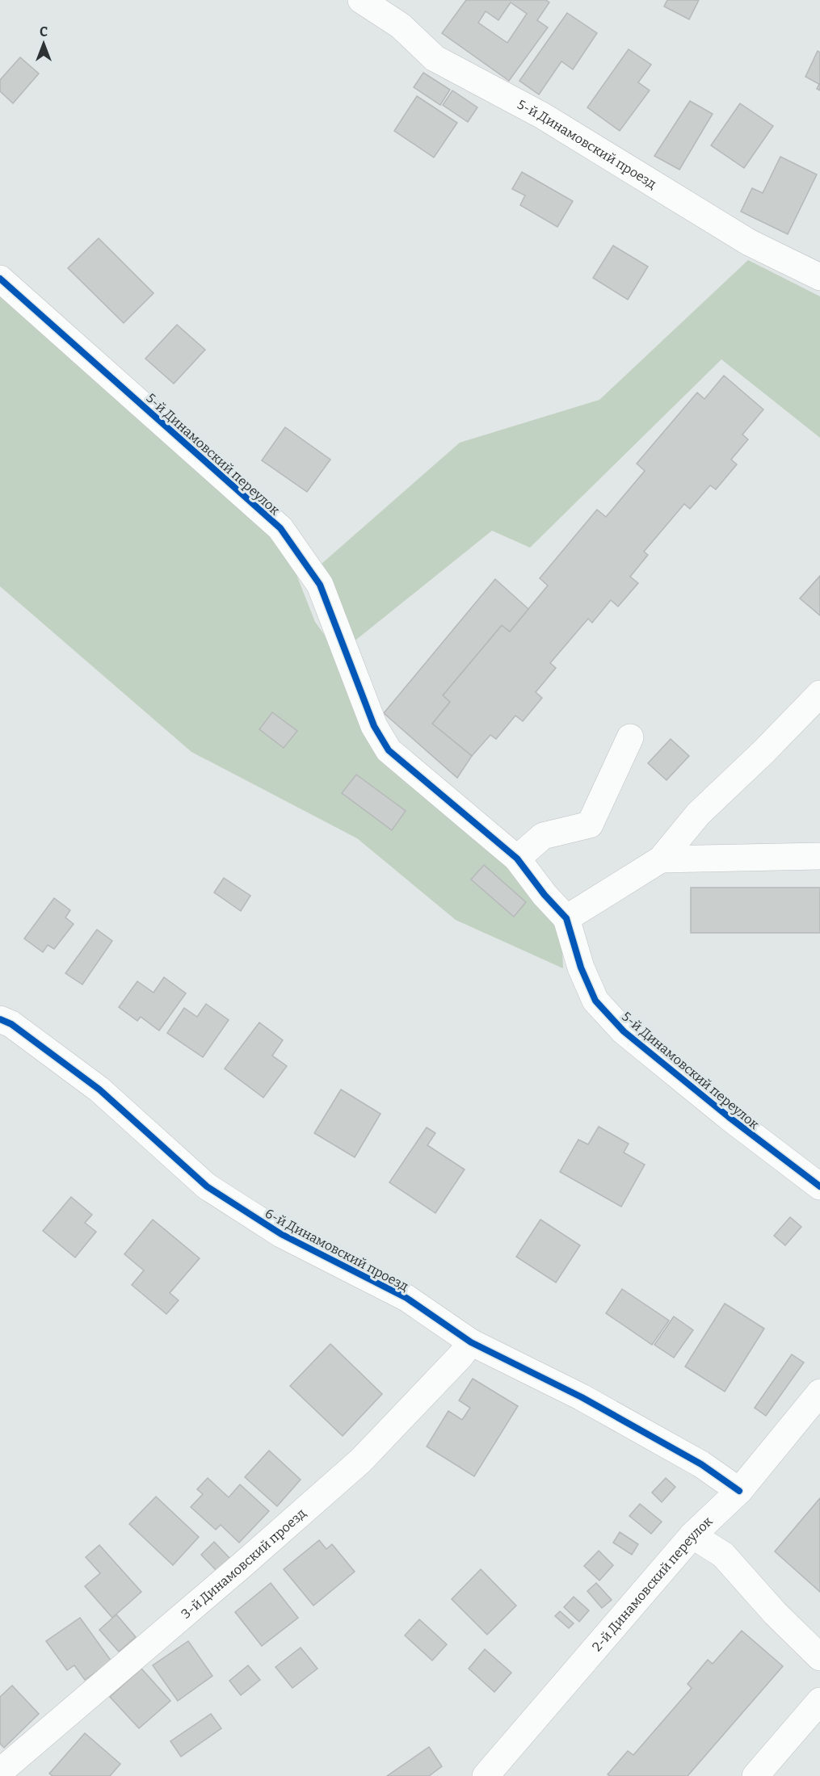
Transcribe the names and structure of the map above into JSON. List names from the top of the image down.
{
  "streets": {
    "street": [
      "5-й Динамовский проезд",
      "5-й Динамовский переулок",
      "6-й Динамовский проезд",
      "3-й Динамовский проезд",
      "2-й Динамовский переулок"
    ]
  },
  "crossings": [
    ["6-й Динамовский проезд", "3-й Динамовский проезд"],
    ["6-й Динамовский проезд", "2-й Динамовский переулок"]
  ],
  "north": "top"
}
